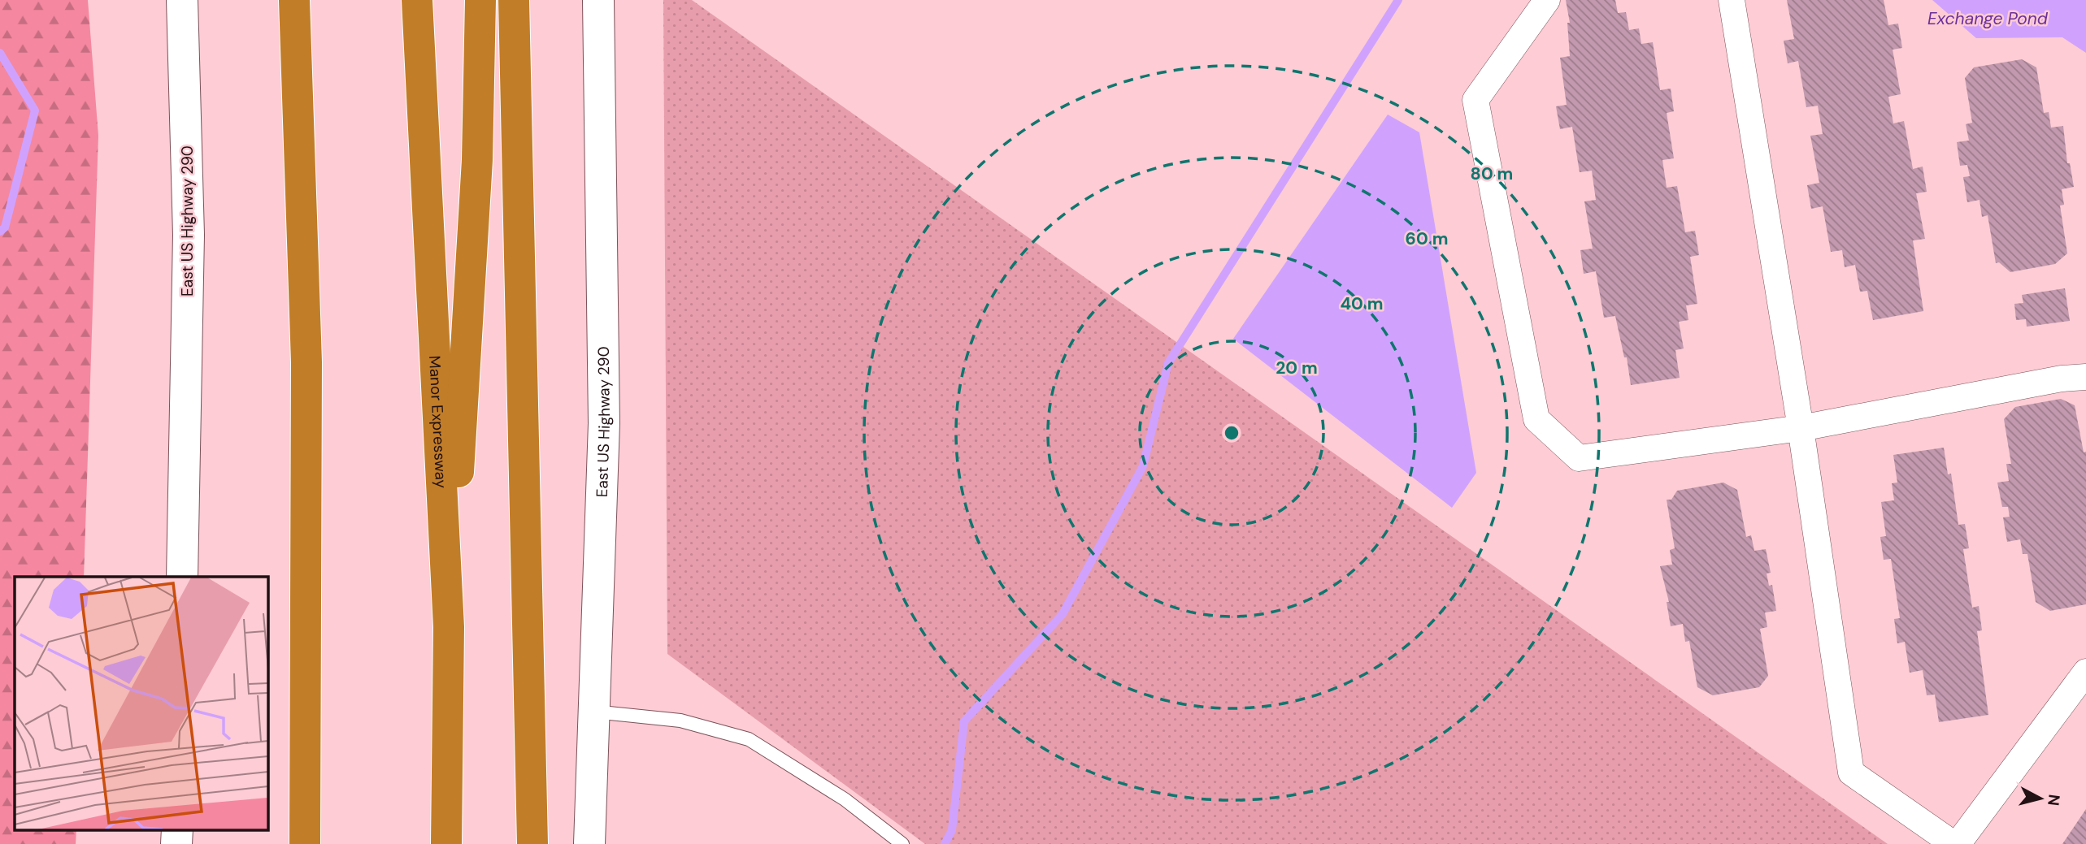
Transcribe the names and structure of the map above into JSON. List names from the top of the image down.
{
  "streets": {
    "highway": ["Manor Expressway"],
    "main road": ["East US Highway 290"]
  },
  "water": ["Exchange Pond"],
  "north": "right",
  "rings": [
    "80 m",
    "60 m",
    "40 m",
    "20 m"
  ]
}
